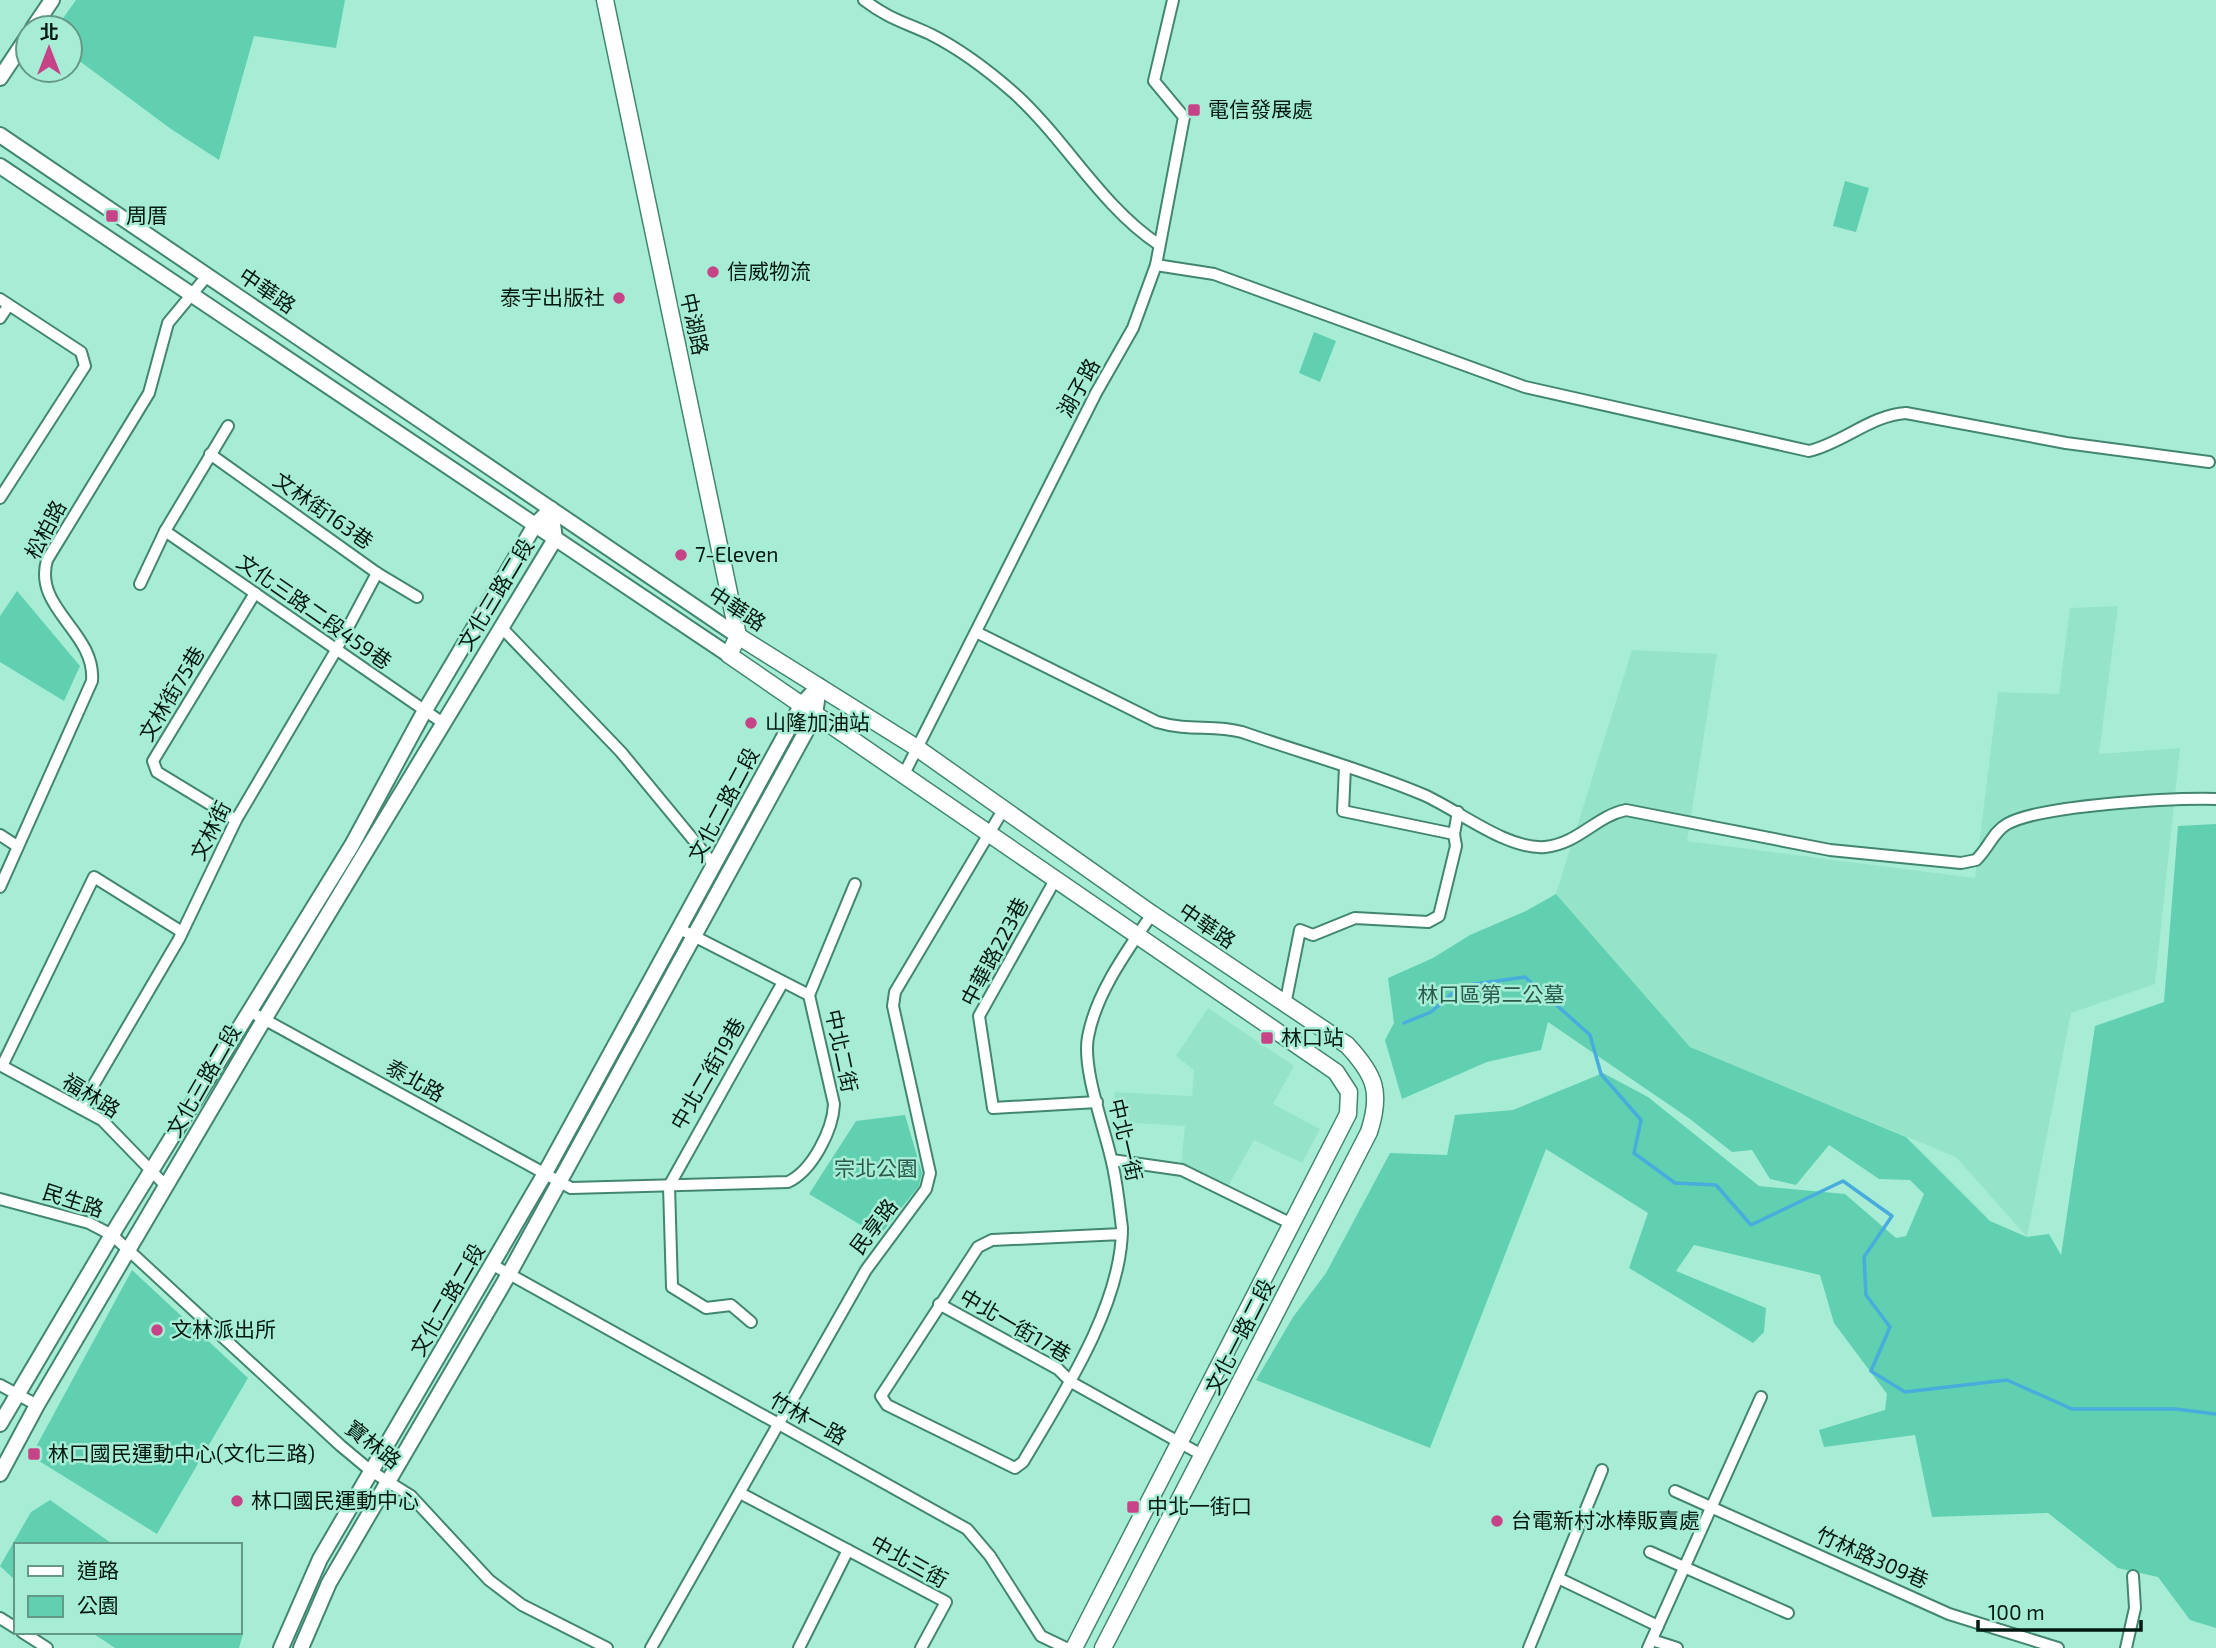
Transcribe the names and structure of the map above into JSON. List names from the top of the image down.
{
  "streets": {
    "main road": ["中華路", "中湖路", "文化一路二段"],
    "street": [
      "湖子路",
      "文林街163巷",
      "松柏路",
      "文化三路二段",
      "文化三路二段459巷",
      "文林街75巷",
      "文化二路二段",
      "文林街",
      "中華路223巷",
      "中北二街",
      "中北二街19巷",
      "泰北路",
      "福林路",
      "中北一街",
      "民生路",
      "民享路",
      "中北一街17巷",
      "竹林一路",
      "寶林路",
      "竹林路309巷",
      "中北三街"
    ]
  },
  "crossings": [
    ["中華路", "中湖路"],
    ["中華路", "湖子路"],
    ["中華路", "松柏路"],
    ["中華路", "文化三路二段"],
    ["中華路", "文化二路二段"],
    ["中華路", "中華路223巷"],
    ["中華路", "中北一街"],
    ["中華路", "民享路"],
    ["中華路", "文化一路二段"],
    ["文林街163巷", "文林街"],
    ["文化三路二段", "文化三路二段459巷"],
    ["文化三路二段", "泰北路"],
    ["文化三路二段", "福林路"],
    ["文化三路二段", "民生路"],
    ["文化三路二段", "寶林路"],
    ["文化三路二段459巷", "文林街75巷"],
    ["文化三路二段459巷", "文林街"],
    ["文林街75巷", "文林街"],
    ["文化二路二段", "中北二街"],
    ["文化二路二段", "泰北路"],
    ["文化二路二段", "竹林一路"],
    ["文化二路二段", "寶林路"],
    ["文林街", "福林路"],
    ["中華路223巷", "中北一街"],
    ["中北二街", "中北二街19巷"],
    ["中北二街", "泰北路"],
    ["中北一街", "中北一街17巷"],
    ["民生路", "寶林路"],
    ["民享路", "竹林一路"],
    ["民享路", "中北三街"]
  ],
  "parks": ["林口區第二公墓", "宗北公園"],
  "places": {
    "transit": [
      "電信發展處",
      "周厝",
      "林口站",
      "林口國民運動中心(文化三路)",
      "中北一街口"
    ],
    "other": [
      "信威物流",
      "泰宇出版社",
      "7-Eleven",
      "山隆加油站",
      "文林派出所",
      "林口國民運動中心",
      "台電新村冰棒販賣處"
    ]
  },
  "legend": ["道路", "公園"],
  "scale_bar": "100 m",
  "north": "top"
}
